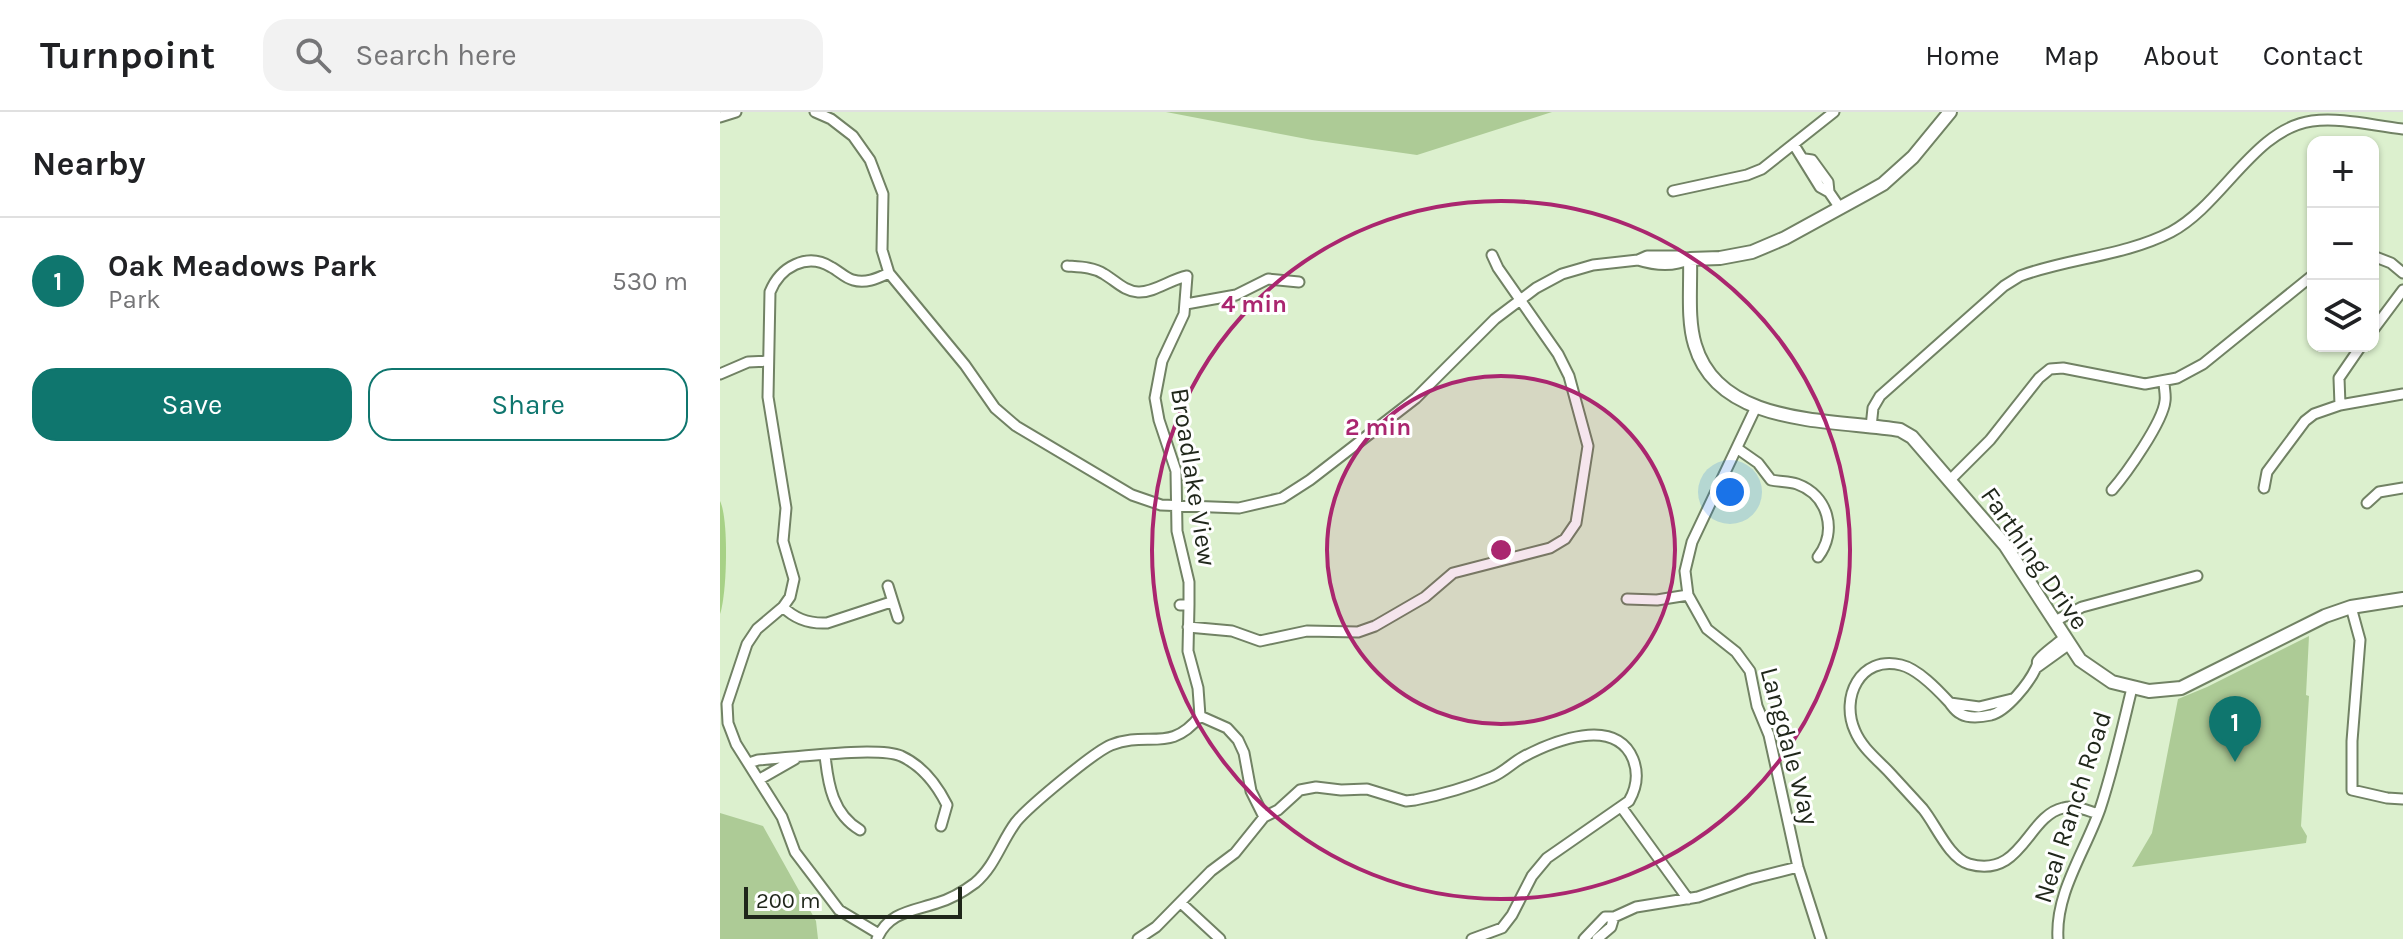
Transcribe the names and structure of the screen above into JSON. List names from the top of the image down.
{
  "streets": {
    "street": [
      "Broadlake View",
      "Farthing Drive",
      "Langdale Way",
      "Neal Ranch Road"
    ]
  },
  "crossings": [
    ["Farthing Drive", "Langdale Way"],
    ["Farthing Drive", "Neal Ranch Road"]
  ],
  "scale_bar": "200 m",
  "page": {
    "header": "Turnpoint",
    "search": "Search here",
    "nav": [
      "Home",
      "Map",
      "About",
      "Contact"
    ],
    "heading": "Nearby",
    "map_buttons": ["+", "−"],
    "list": [
      {
        "mark": "1",
        "name": "Oak Meadows Park",
        "note": "Park",
        "value": "530 m"
      }
    ],
    "buttons": ["Save", "Share"],
    "pins": "1",
    "scale": "200 m"
  },
  "rings": ["4 min", "2 min"]
}
